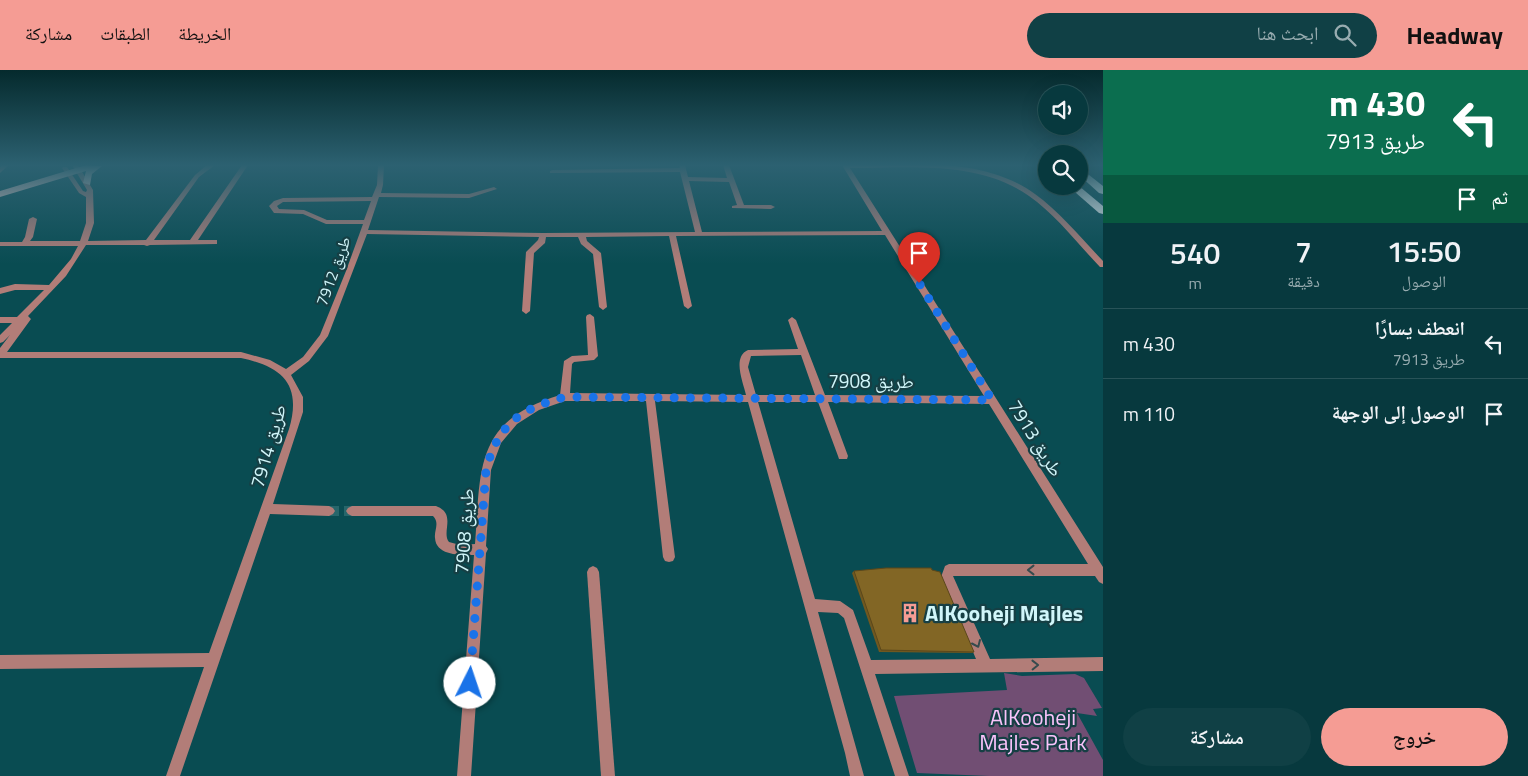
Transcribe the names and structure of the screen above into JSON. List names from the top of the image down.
{
  "streets": {
    "street": [
      "طريق 7912",
      "طريق 7908",
      "طريق 7913",
      "طريق 7914"
    ]
  },
  "crossings": [
    ["طريق 7912", "طريق 7914"],
    ["طريق 7908", "طريق 7913"]
  ],
  "parks": ["AlKooheji Majles Park"],
  "places": {
    "building": ["AlKooheji Majles"]
  },
  "page": {
    "header": "Headway",
    "search": "ابحث هنا",
    "nav": ["الخريطة", "الطبقات", "مشاركة"],
    "turn": ["430 m", "طريق 7913"],
    "then": "ثم",
    "eta": [
      "15:50",
      "الوصول",
      "7",
      "دقيقة",
      "540",
      "m"
    ],
    "list": [
      {
        "name": "انعطف يسارًا",
        "note": "طريق 7913",
        "value": "430 m"
      },
      {
        "name": "الوصول إلى الوجهة",
        "value": "110 m"
      }
    ],
    "buttons": ["خروج", "مشاركة"]
  }
}
